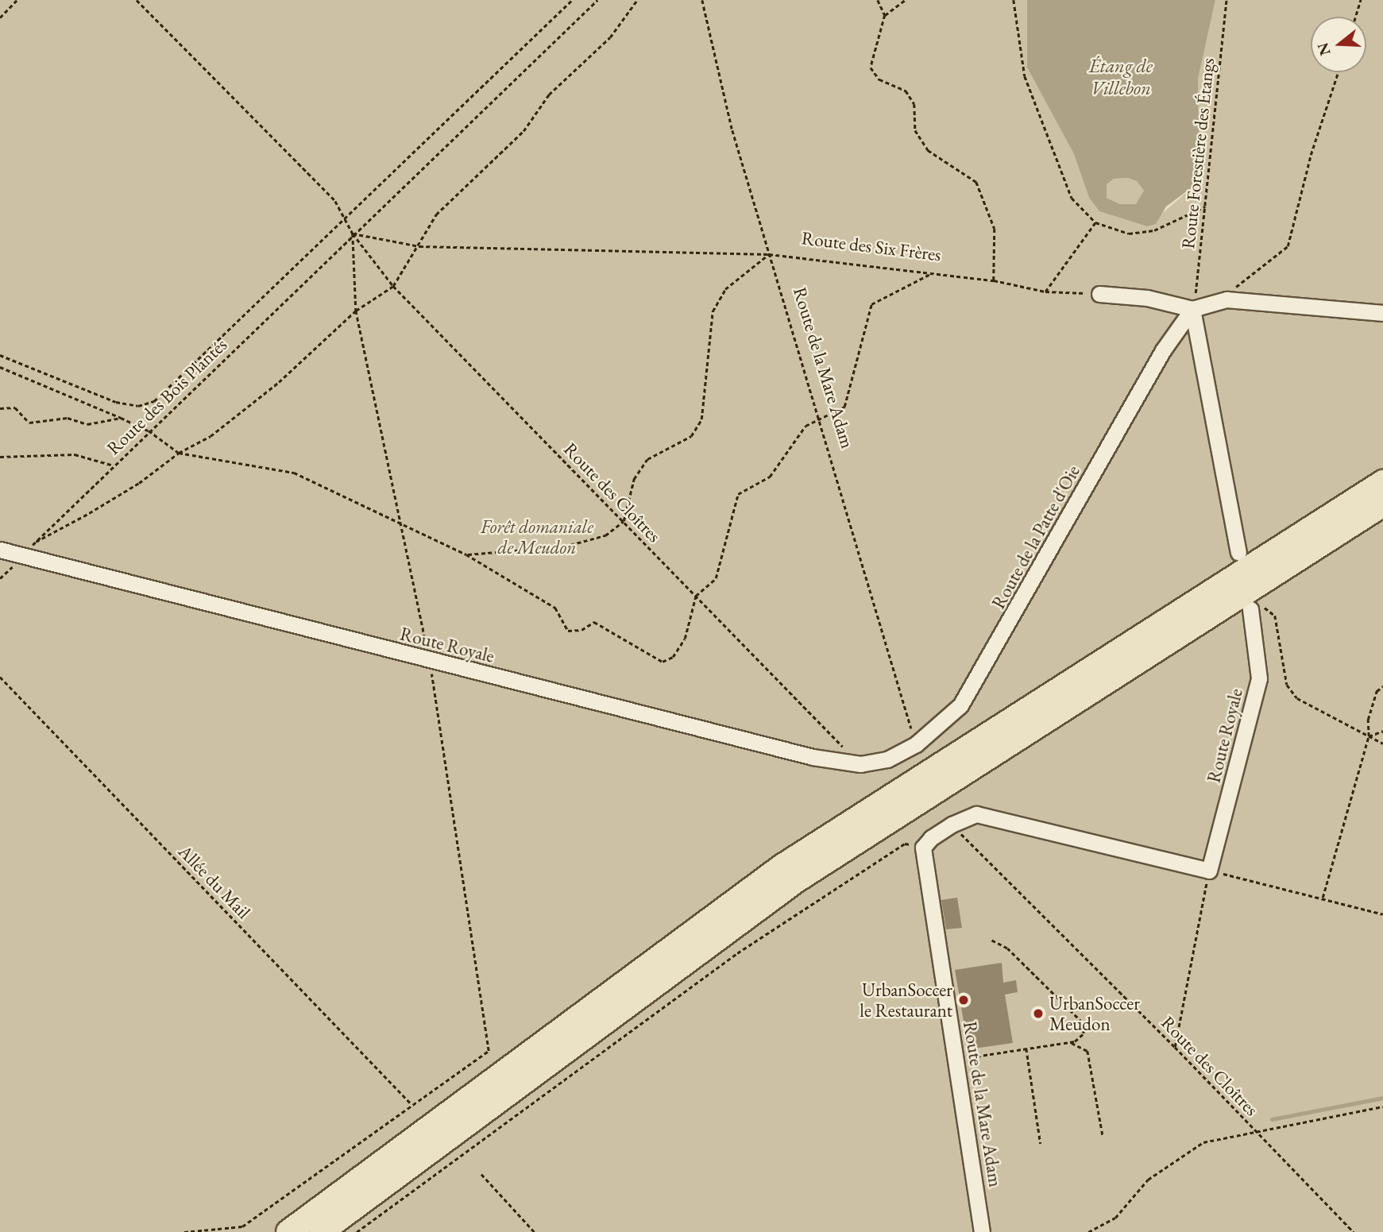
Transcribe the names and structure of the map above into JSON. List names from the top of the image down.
{
  "streets": {
    "street": ["Route de la Mare Adam", "Route de la Patte d'Oie", "Route Royale"],
    "path": [
      "Route Forestière des Étangs",
      "Route des Six Frères",
      "Route des Bois Plantés",
      "Route des Cloîtres",
      "Allée du Mail"
    ]
  },
  "crossings": [
    ["Route Forestière des Étangs", "Route de la Patte d'Oie"],
    ["Route des Six Frères", "Route de la Mare Adam"],
    ["Route des Six Frères", "Route des Bois Plantés"],
    ["Route des Six Frères", "Route des Cloîtres"],
    ["Route de la Mare Adam", "Route de la Patte d'Oie"],
    ["Route des Bois Plantés", "Route des Cloîtres"],
    ["Route des Bois Plantés", "Route Royale"],
    ["Route des Cloîtres", "Route Royale"],
    ["Route de la Patte d'Oie", "Route Royale"]
  ],
  "water": ["Étang de Villebon"],
  "parks": ["Forêt domaniale de Meudon"],
  "places": ["UrbanSoccer le Restaurant", "UrbanSoccer Meudon"],
  "north": "left"
}
